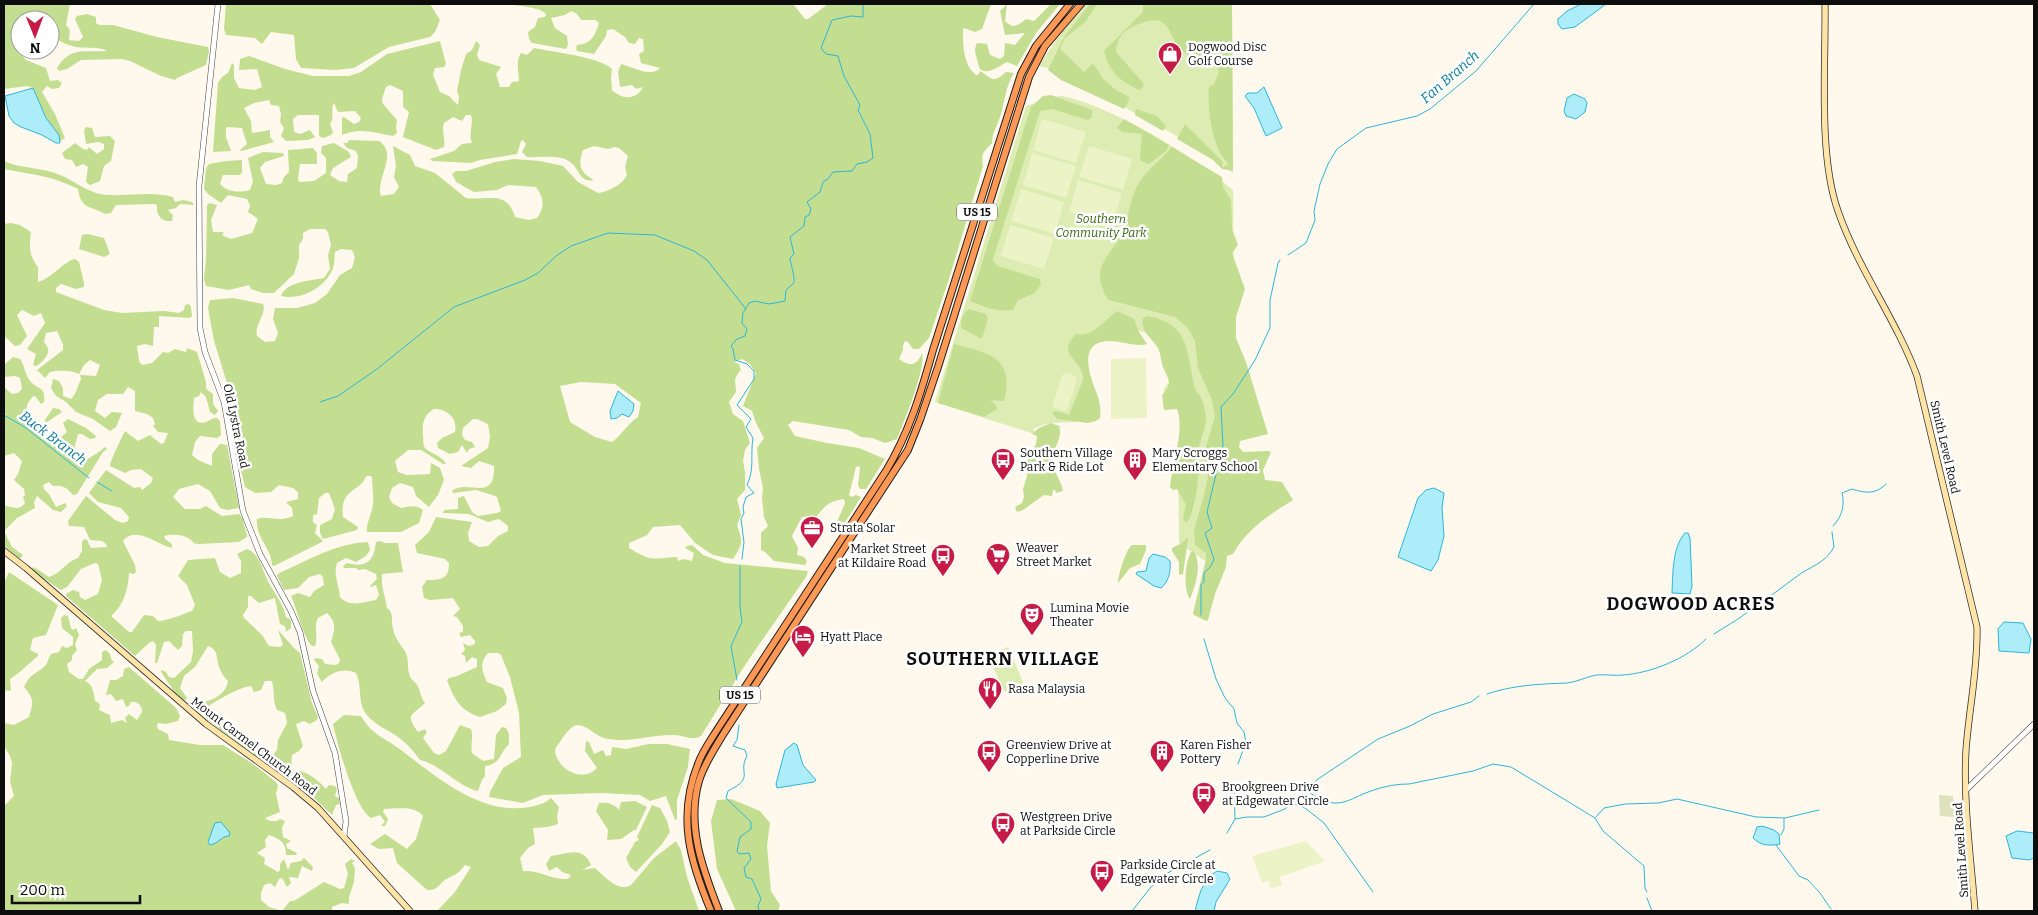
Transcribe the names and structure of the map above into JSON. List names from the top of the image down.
{
  "streets": {
    "highway": ["US 15"],
    "main road": ["Smith Level Road", "Mount Carmel Church Road"],
    "street": ["Old Lystra Road"]
  },
  "crossings": [
    ["Old Lystra Road", "Mount Carmel Church Road"]
  ],
  "districts": ["DOGWOOD ACRES", "SOUTHERN VILLAGE"],
  "water": ["Fan Branch", "Buck Branch"],
  "parks": ["Southern Community Park"],
  "places": {
    "shop": ["Dogwood Disc Golf Course"],
    "bus stop": [
      "Southern Village Park & Ride Lot",
      "Market Street at Kildaire Road",
      "Greenview Drive at Copperline Drive",
      "Brookgreen Drive at Edgewater Circle",
      "Westgreen Drive at Parkside Circle",
      "Parkside Circle at Edgewater Circle"
    ],
    "building": ["Mary Scroggs Elementary School", "Karen Fisher Pottery"],
    "office": ["Strata Solar"],
    "supermarket": ["Weaver Street Market"],
    "theatre": ["Lumina Movie Theater"],
    "hotel": ["Hyatt Place"],
    "restaurant": ["Rasa Malaysia"]
  },
  "scale_bar": "200 m",
  "north": "bottom"
}
